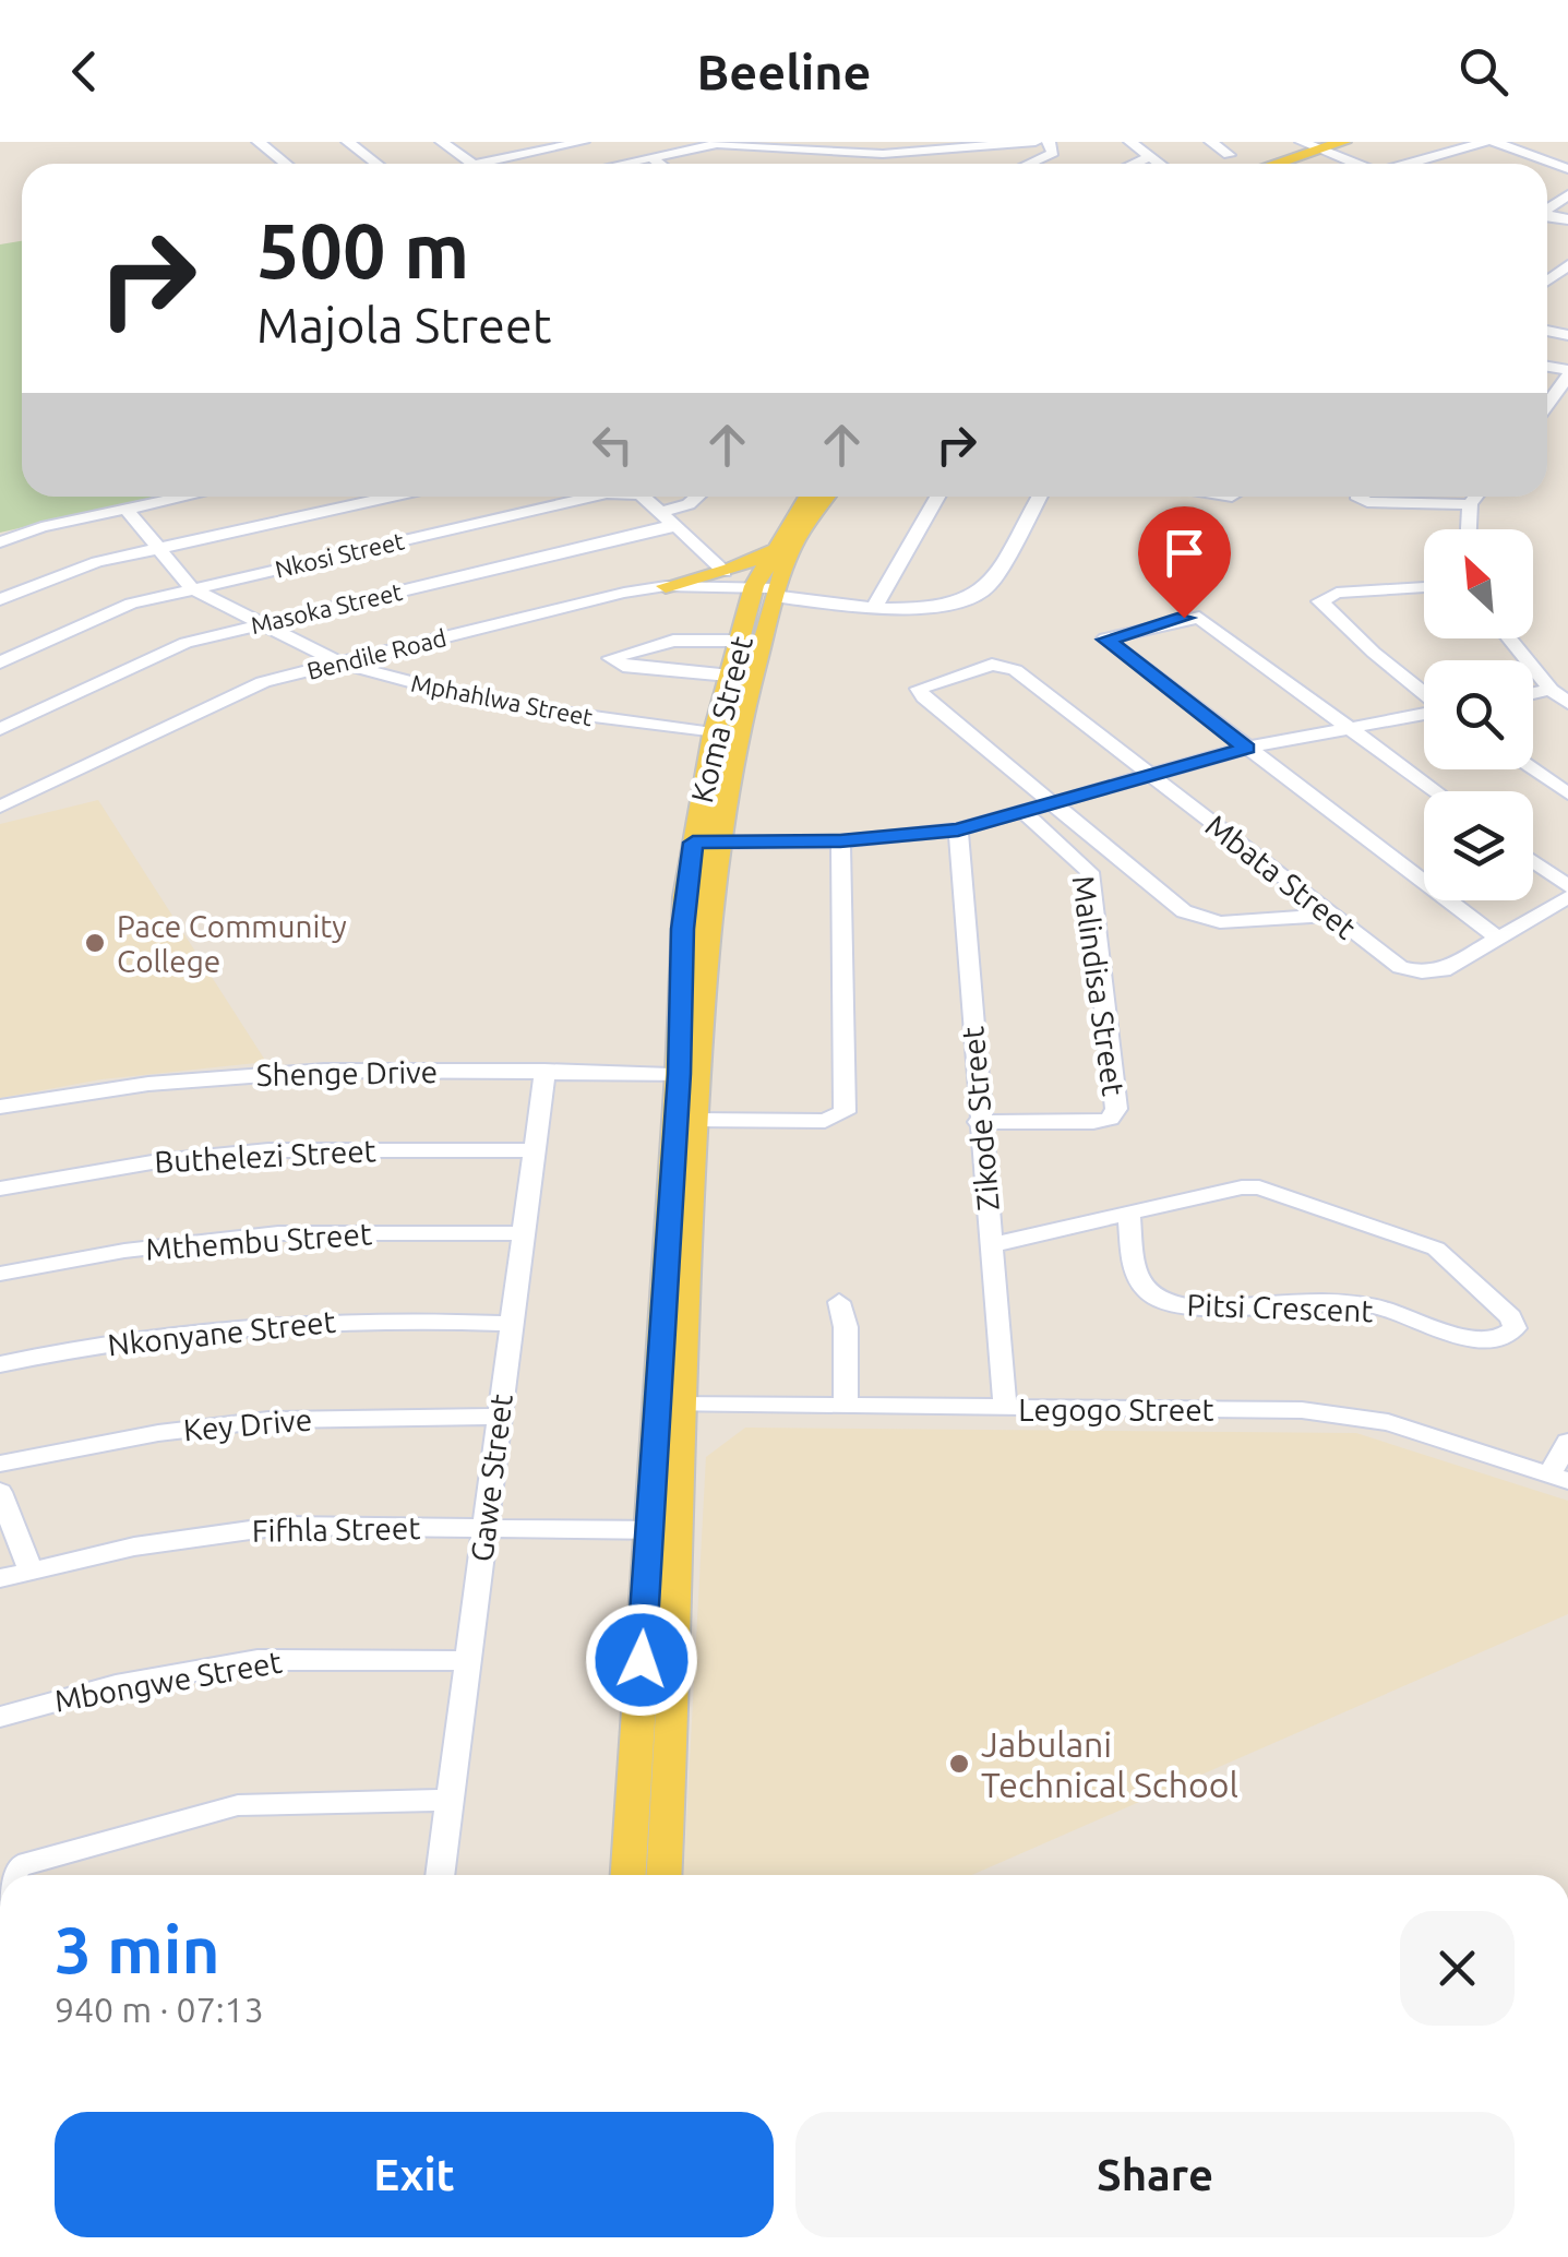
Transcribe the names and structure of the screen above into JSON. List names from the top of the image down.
{
  "streets": {
    "main road": ["Koma Street"],
    "street": [
      "Nkosi Street",
      "Masoka Street",
      "Bendile Road",
      "Mphahlwa Street",
      "Mbata Street",
      "Malindisa Street",
      "Shenge Drive",
      "Zikode Street",
      "Buthelezi Street",
      "Mthembu Street",
      "Pitsi Crescent",
      "Nkonyane Street",
      "Legogo Street",
      "Key Drive",
      "Gawe Street",
      "Fifhla Street",
      "Mbongwe Street"
    ]
  },
  "crossings": [
    ["Nkosi Street", "Masoka Street"],
    ["Nkosi Street", "Mphahlwa Street"],
    ["Masoka Street", "Mphahlwa Street"],
    ["Bendile Road", "Mphahlwa Street"],
    ["Bendile Road", "Koma Street"],
    ["Mphahlwa Street", "Koma Street"],
    ["Koma Street", "Shenge Drive"],
    ["Koma Street", "Legogo Street"],
    ["Koma Street", "Fifhla Street"],
    ["Malindisa Street", "Zikode Street"],
    ["Shenge Drive", "Gawe Street"],
    ["Zikode Street", "Pitsi Crescent"],
    ["Zikode Street", "Legogo Street"],
    ["Buthelezi Street", "Gawe Street"],
    ["Mthembu Street", "Gawe Street"],
    ["Nkonyane Street", "Gawe Street"],
    ["Key Drive", "Gawe Street"],
    ["Gawe Street", "Fifhla Street"],
    ["Gawe Street", "Mbongwe Street"]
  ],
  "places": ["Pace Community College", "Jabulani Technical School"],
  "north": "top left",
  "page": {
    "header": "Beeline",
    "turn": ["500 m", "Majola Street"],
    "heading": ["3 min", "940 m · 07:13"],
    "buttons": ["Exit", "Share"]
  }
}
